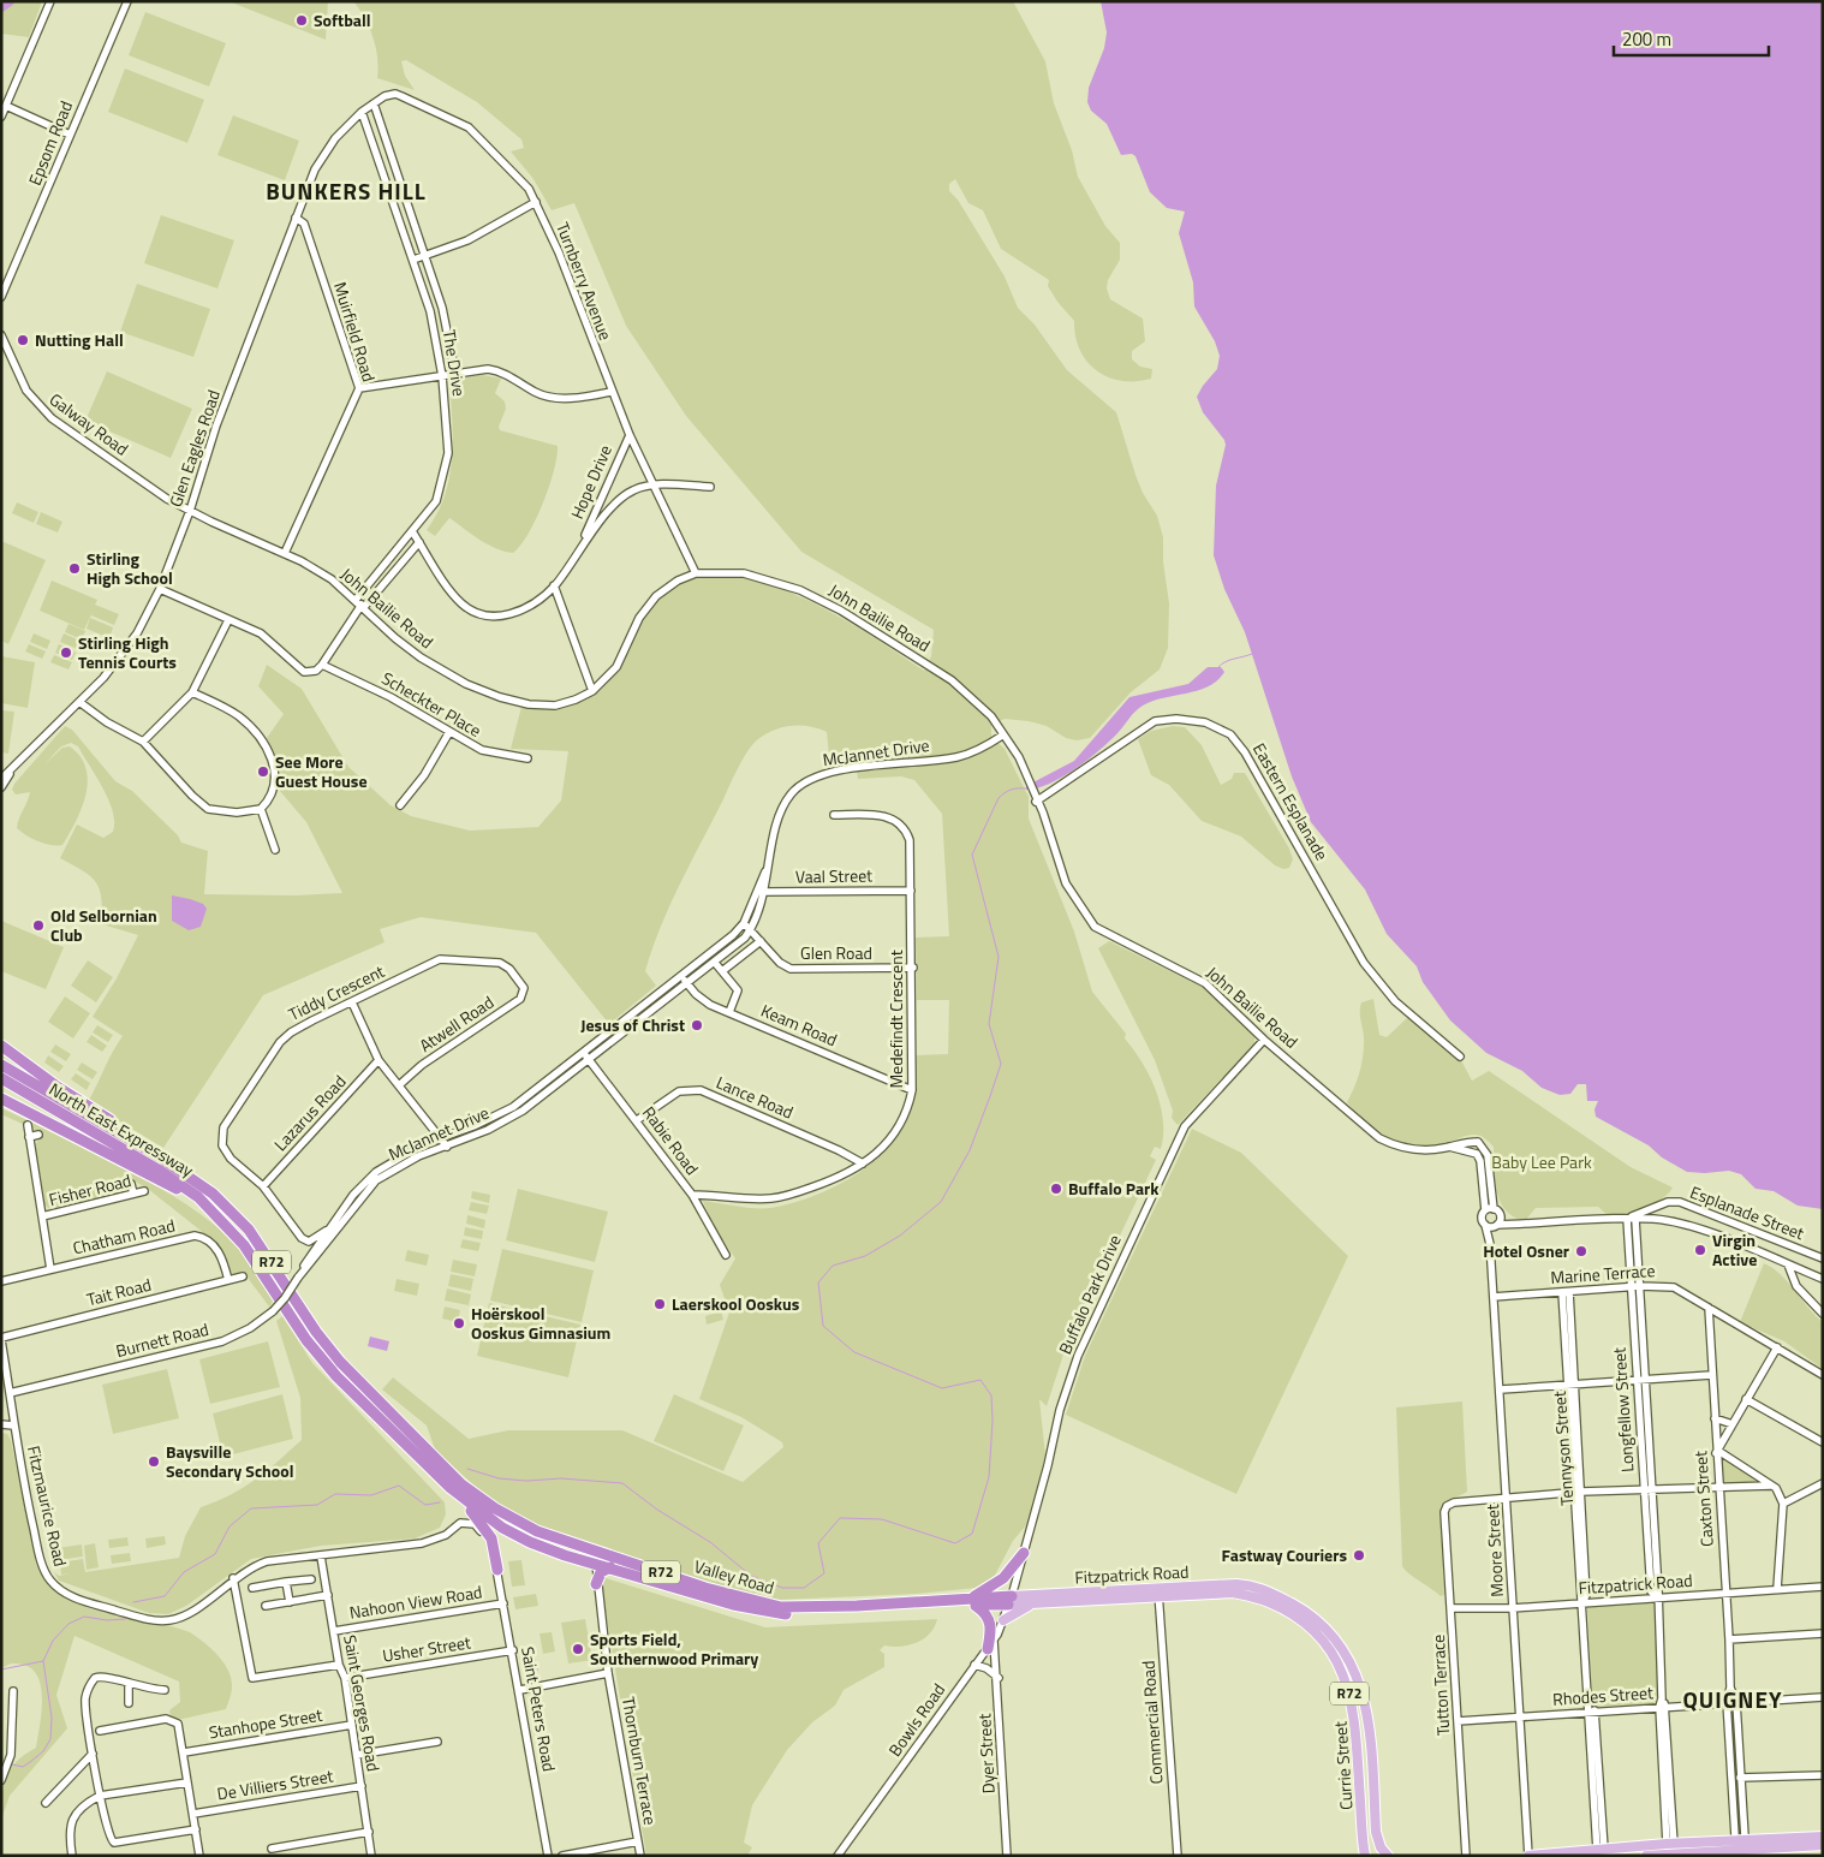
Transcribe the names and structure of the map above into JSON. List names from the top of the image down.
{
  "streets": {
    "highway": ["North East Expressway", "R72", "Valley Road"],
    "main road": ["Fitzpatrick Road", "Currie Street"],
    "street": [
      "Epsom Road",
      "Turnberry Avenue",
      "Muirfield Road",
      "The Drive",
      "Galway Road",
      "Glen Eagles Road",
      "Hope Drive",
      "John Bailie Road",
      "Scheckter Place",
      "McJannet Drive",
      "Eastern Esplanade",
      "Vaal Street",
      "Glen Road",
      "Tiddy Crescent",
      "Medefindt Crescent",
      "Atwell Road",
      "Keam Road",
      "Lance Road",
      "Lazarus Road",
      "Rabie Road",
      "Fisher Road",
      "Esplanade Street",
      "Chatham Road",
      "Marine Terrace",
      "Tait Road",
      "Buffalo Park Drive",
      "Burnett Road",
      "Longfellow Street",
      "Tennyson Street",
      "Caxton Street",
      "Fitzmaurice Road",
      "Moore Street",
      "Nahoon View Road",
      "Usher Street",
      "Tutton Terrace",
      "Rhodes Street",
      "Saint Georges Road",
      "Saint Peters Road",
      "Bowls Road",
      "Commercial Road",
      "Stanhope Street",
      "Dyer Street",
      "Thornburn Terrace",
      "De Villiers Street"
    ]
  },
  "crossings": [
    ["Turnberry Avenue", "The Drive"],
    ["Turnberry Avenue", "Glen Eagles Road"],
    ["Turnberry Avenue", "Hope Drive"],
    ["Turnberry Avenue", "John Bailie Road"],
    ["Muirfield Road", "Glen Eagles Road"],
    ["Muirfield Road", "John Bailie Road"],
    ["The Drive", "Glen Eagles Road"],
    ["The Drive", "Hope Drive"],
    ["The Drive", "John Bailie Road"],
    ["Galway Road", "Glen Eagles Road"],
    ["Galway Road", "John Bailie Road"],
    ["Glen Eagles Road", "John Bailie Road"],
    ["John Bailie Road", "McJannet Drive"],
    ["John Bailie Road", "Eastern Esplanade"],
    ["John Bailie Road", "Buffalo Park Drive"],
    ["John Bailie Road", "Moore Street"],
    ["McJannet Drive", "Vaal Street"],
    ["McJannet Drive", "Glen Road"],
    ["McJannet Drive", "Tiddy Crescent"],
    ["McJannet Drive", "Keam Road"],
    ["McJannet Drive", "Rabie Road"],
    ["McJannet Drive", "Burnett Road"],
    ["Vaal Street", "Medefindt Crescent"],
    ["Glen Road", "Medefindt Crescent"],
    ["Tiddy Crescent", "Atwell Road"],
    ["Tiddy Crescent", "Lazarus Road"],
    ["Medefindt Crescent", "Keam Road"],
    ["Medefindt Crescent", "Lance Road"],
    ["Medefindt Crescent", "Rabie Road"],
    ["Lance Road", "Rabie Road"],
    ["North East Expressway", "Valley Road"],
    ["Esplanade Street", "Longfellow Street"],
    ["Chatham Road", "Tait Road"],
    ["Marine Terrace", "Longfellow Street"],
    ["Marine Terrace", "Tennyson Street"],
    ["Marine Terrace", "Caxton Street"],
    ["Marine Terrace", "Moore Street"],
    ["Tait Road", "Fitzmaurice Road"],
    ["Buffalo Park Drive", "Fitzpatrick Road"],
    ["Buffalo Park Drive", "Valley Road"],
    ["Buffalo Park Drive", "Bowls Road"],
    ["Burnett Road", "Fitzmaurice Road"],
    ["Longfellow Street", "Fitzpatrick Road"],
    ["Longfellow Street", "Rhodes Street"],
    ["Tennyson Street", "Fitzpatrick Road"],
    ["Tennyson Street", "Rhodes Street"],
    ["Caxton Street", "Fitzpatrick Road"],
    ["Caxton Street", "Rhodes Street"],
    ["Moore Street", "Fitzpatrick Road"],
    ["Moore Street", "Tutton Terrace"],
    ["Moore Street", "Rhodes Street"],
    ["Fitzpatrick Road", "Valley Road"],
    ["Fitzpatrick Road", "Tutton Terrace"],
    ["Fitzpatrick Road", "Bowls Road"],
    ["Fitzpatrick Road", "Commercial Road"],
    ["Fitzpatrick Road", "Currie Street"],
    ["Valley Road", "Bowls Road"],
    ["Valley Road", "Thornburn Terrace"],
    ["Nahoon View Road", "Saint Georges Road"],
    ["Nahoon View Road", "Saint Peters Road"],
    ["Usher Street", "Saint Georges Road"],
    ["Usher Street", "Saint Peters Road"],
    ["Tutton Terrace", "Rhodes Street"],
    ["Saint Georges Road", "Saint Peters Road"],
    ["Saint Georges Road", "Stanhope Street"],
    ["Saint Georges Road", "De Villiers Street"],
    ["Bowls Road", "Dyer Street"]
  ],
  "districts": ["BUNKERS HILL", "QUIGNEY"],
  "parks": ["Baby Lee Park"],
  "places": [
    "Softball",
    "Nutting Hall",
    "Stirling High School",
    "Stirling High Tennis Courts",
    "See More Guest House",
    "Old Selbornian Club",
    "Jesus of Christ",
    "Buffalo Park",
    "Virgin Active",
    "Hotel Osner",
    "Laerskool Ooskus",
    "Hoërskool Ooskus Gimnasium",
    "Baysville Secondary School",
    "Fastway Couriers",
    "Sports Field, Southernwood Primary"
  ],
  "scale_bar": "200 m"
}
